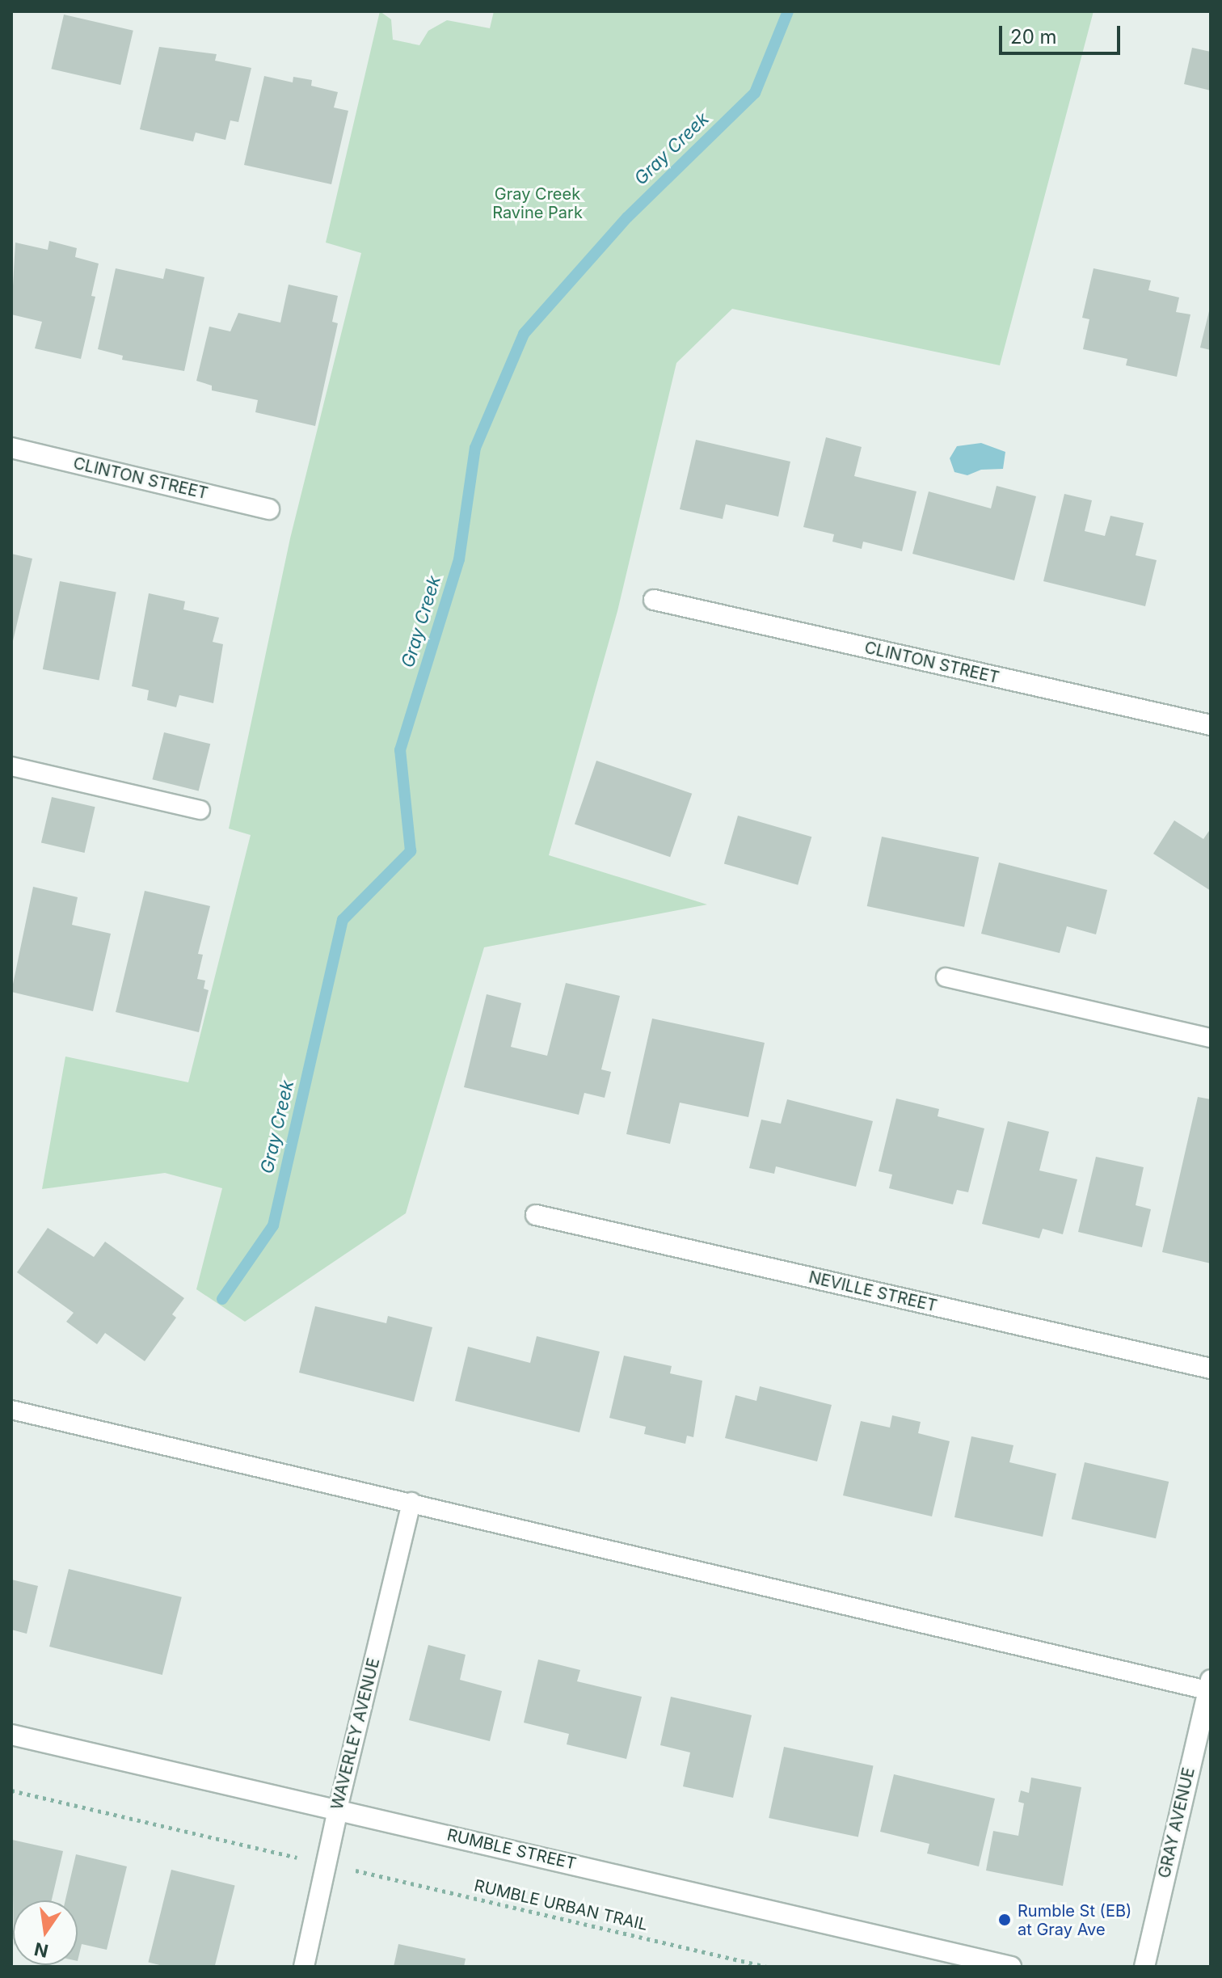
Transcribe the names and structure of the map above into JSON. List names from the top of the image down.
{
  "streets": {
    "street": [
      "CLINTON STREET",
      "NEVILLE STREET",
      "WAVERLEY AVENUE",
      "GRAY AVENUE",
      "RUMBLE STREET"
    ],
    "path": ["RUMBLE URBAN TRAIL"]
  },
  "crossings": [
    ["WAVERLEY AVENUE", "RUMBLE STREET"]
  ],
  "water": ["Gray Creek"],
  "parks": ["Gray Creek Ravine Park"],
  "places": ["Rumble St (EB) at Gray Ave"],
  "scale_bar": "20 m",
  "north": "bottom"
}
